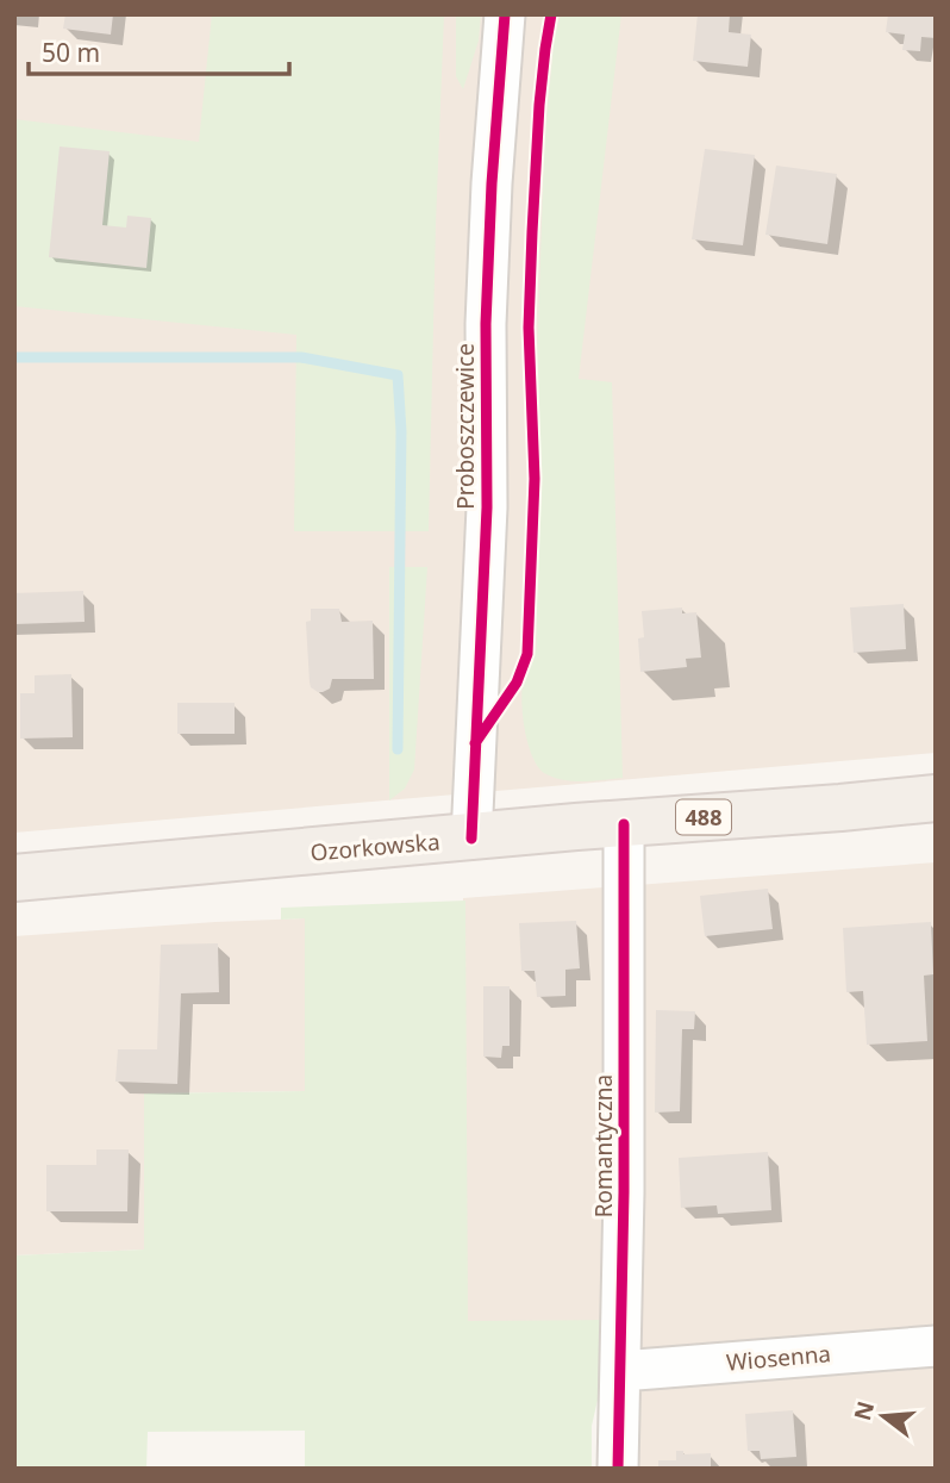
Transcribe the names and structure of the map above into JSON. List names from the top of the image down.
{
  "streets": {
    "main road": ["488", "Ozorkowska"],
    "street": ["Proboszczewice", "Romantyczna", "Wiosenna"]
  },
  "crossings": [
    ["Proboszczewice", "Ozorkowska"],
    ["Ozorkowska", "Romantyczna"],
    ["Romantyczna", "Wiosenna"]
  ],
  "scale_bar": "50 m",
  "north": "left"
}
